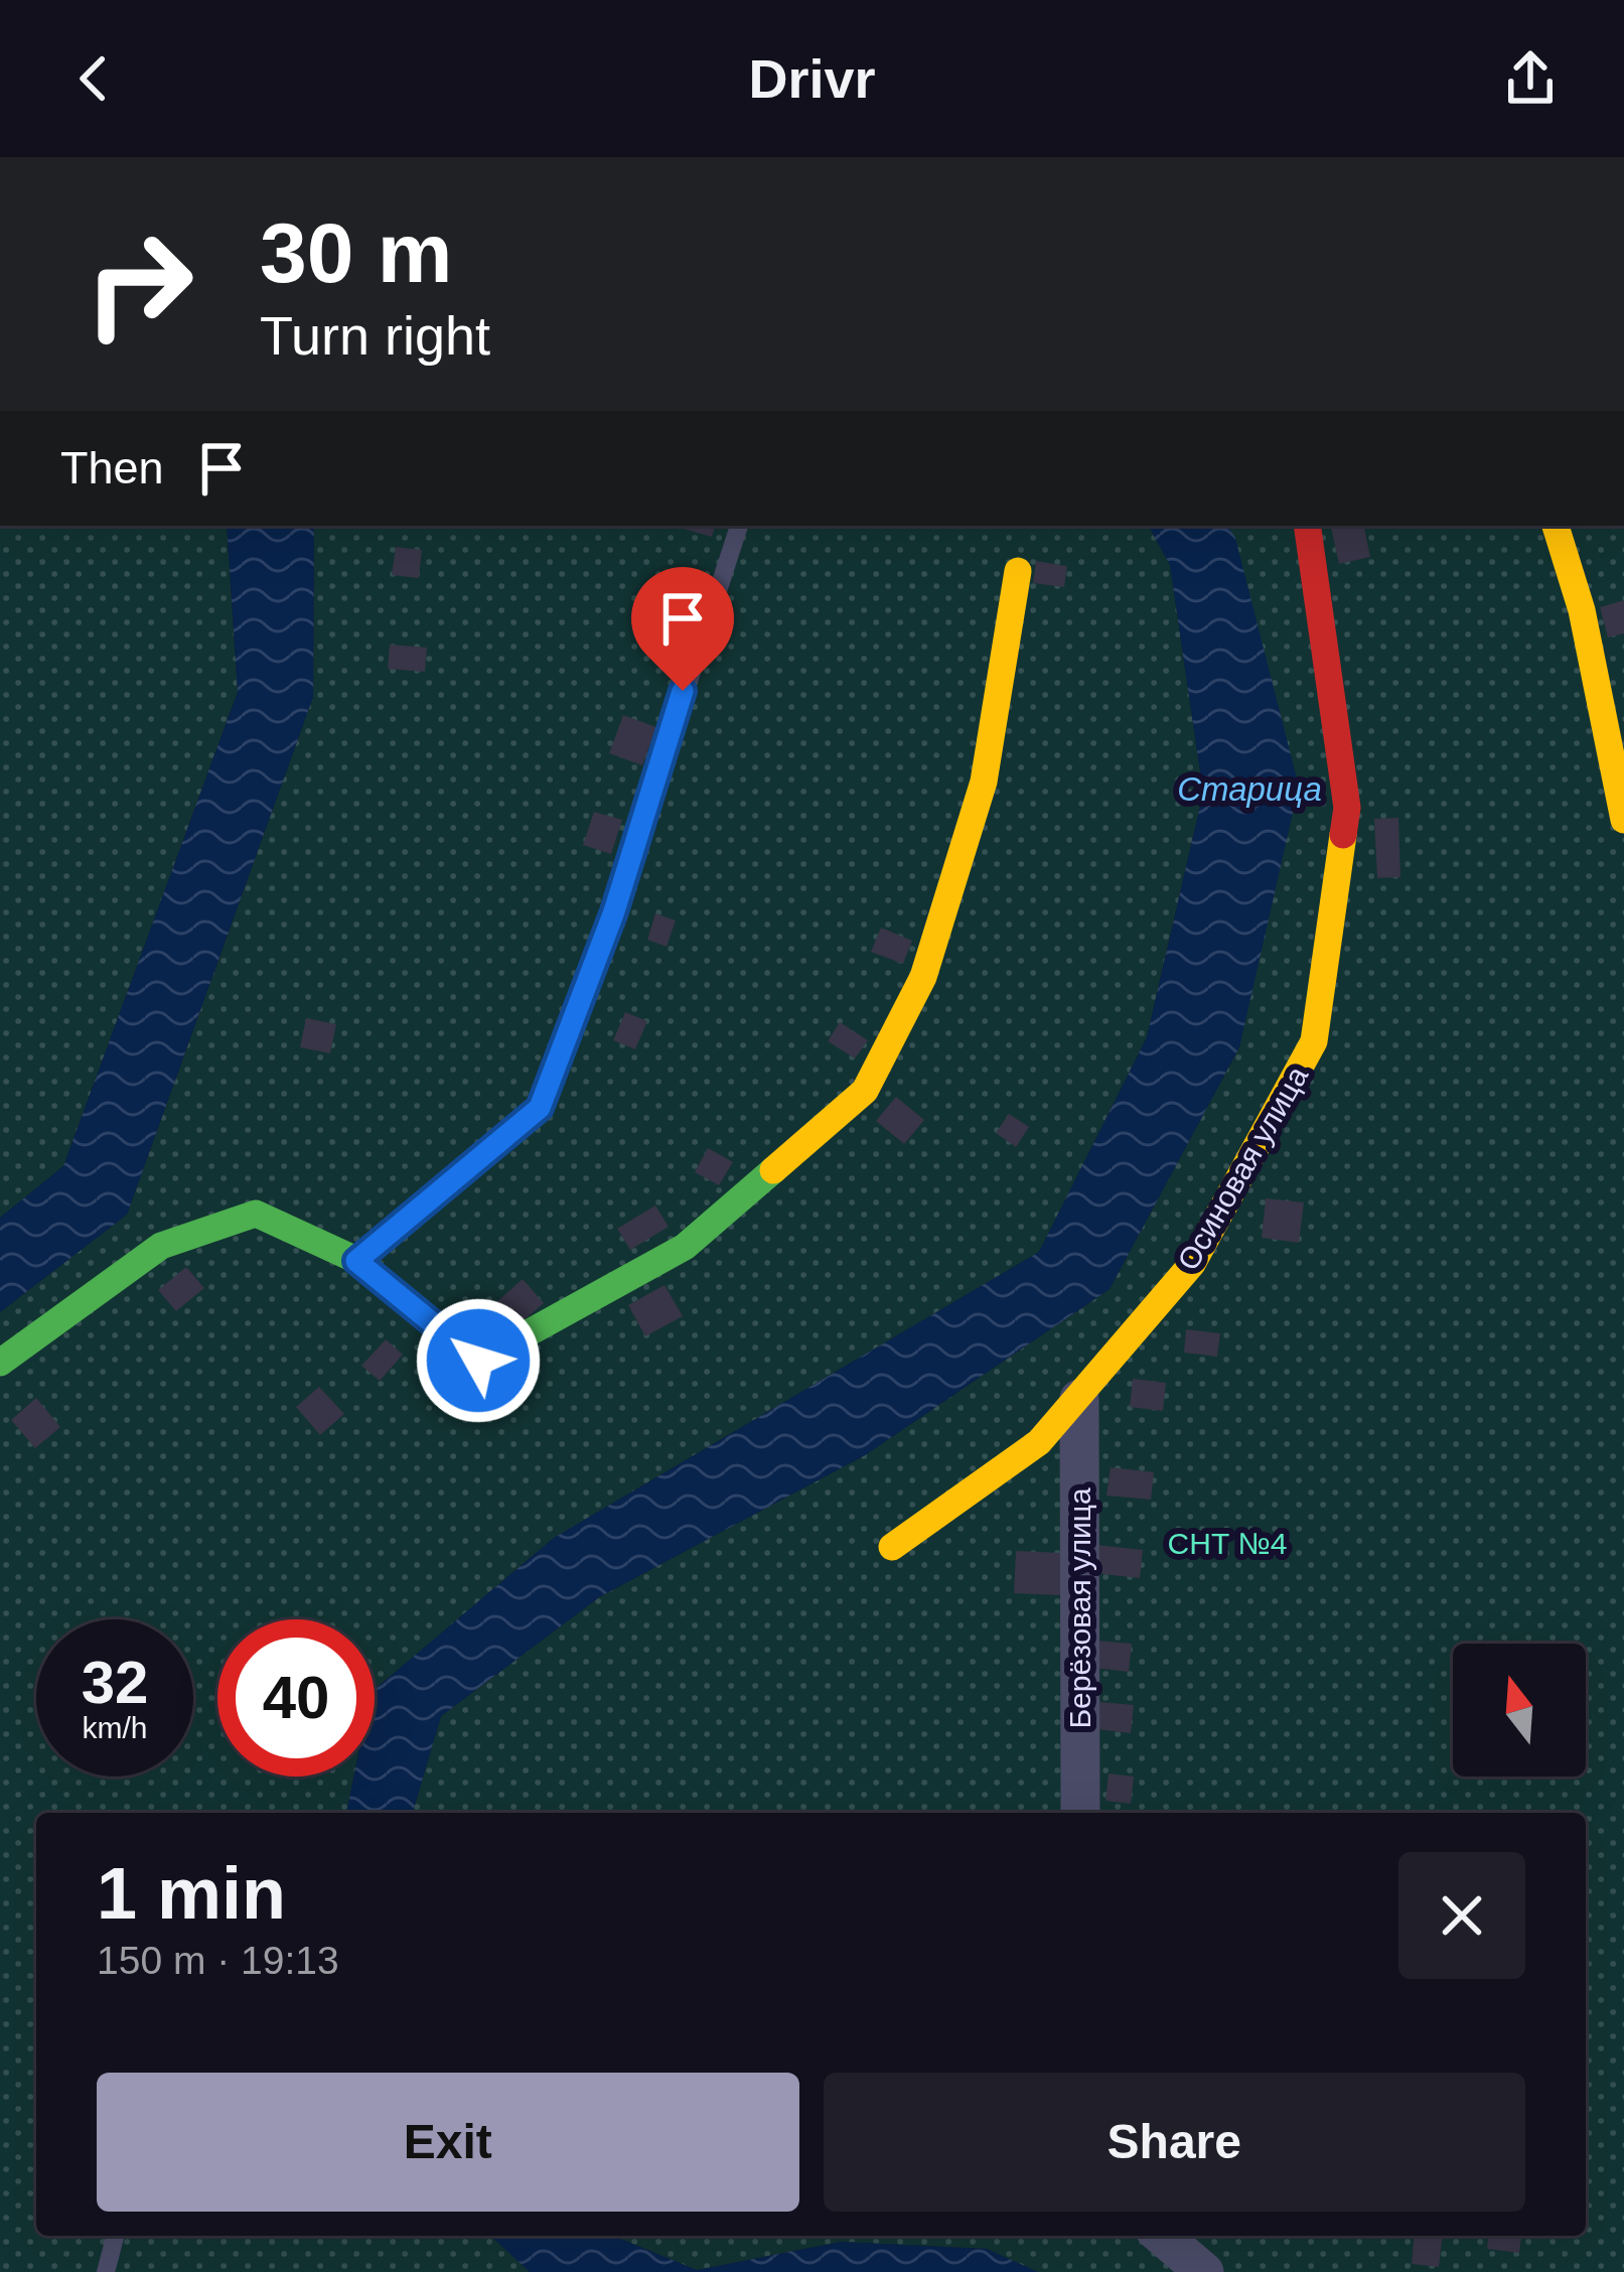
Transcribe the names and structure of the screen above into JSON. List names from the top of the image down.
{
  "streets": {
    "street": ["Осиновая улица", "Берёзовая улица"]
  },
  "crossings": [
    ["Осиновая улица", "Берёзовая улица"]
  ],
  "water": ["Старица"],
  "parks": ["СНТ №4"],
  "north": "top",
  "page": {
    "header": "Drivr",
    "turn": ["30 m", "Turn right"],
    "then": "Then",
    "speed": "32 km/h",
    "limit": "40",
    "heading": ["1 min", "150 m · 19:13"],
    "buttons": ["Exit", "Share"]
  }
}
